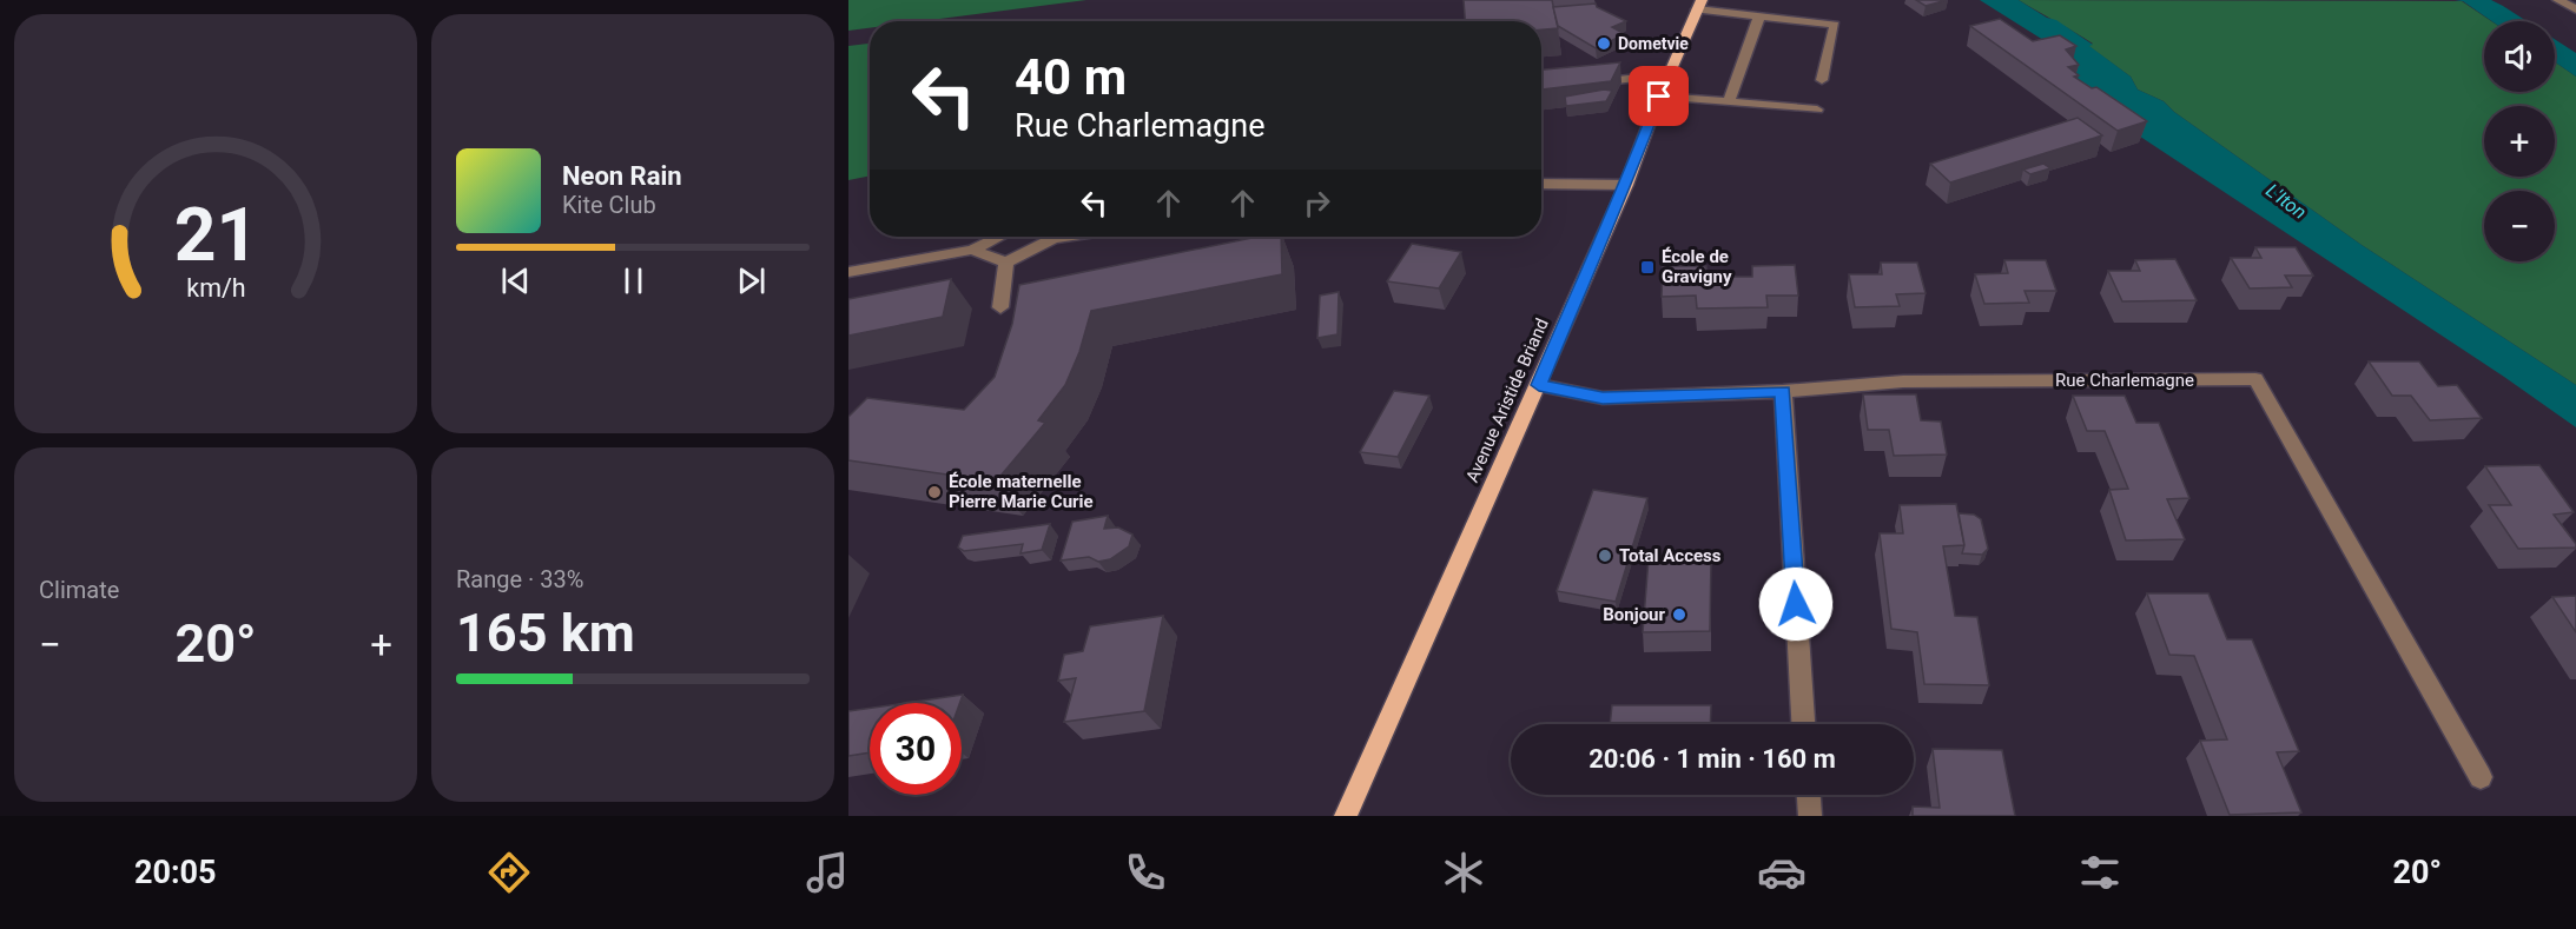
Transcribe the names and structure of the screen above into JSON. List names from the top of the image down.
{
  "streets": {
    "main road": ["Avenue Aristide Briand"],
    "street": ["Rue Charlemagne"]
  },
  "crossings": [
    ["Rue Charlemagne", "Avenue Aristide Briand"]
  ],
  "water": ["L'Iton"],
  "places": {
    "other": [
      "Dometvie",
      "École maternelle Pierre Marie Curie",
      "Total Access",
      "Bonjour"
    ],
    "transit": ["École de Gravigny"]
  },
  "page": {
    "map_buttons": ["+", "−"],
    "turn": ["40 m", "Rue Charlemagne"],
    "song": ["Neon Rain", "Kite Club"],
    "tile": [
      "Climate",
      ["Range · 33%", "165 km"]
    ],
    "heat": ["−", "20°", "+"],
    "limit": "30",
    "trip": "20:06 · 1 min · 160 m",
    "tabs": ["20:05", "20°"],
    "gauge": ["21", "km/h"]
  }
}
